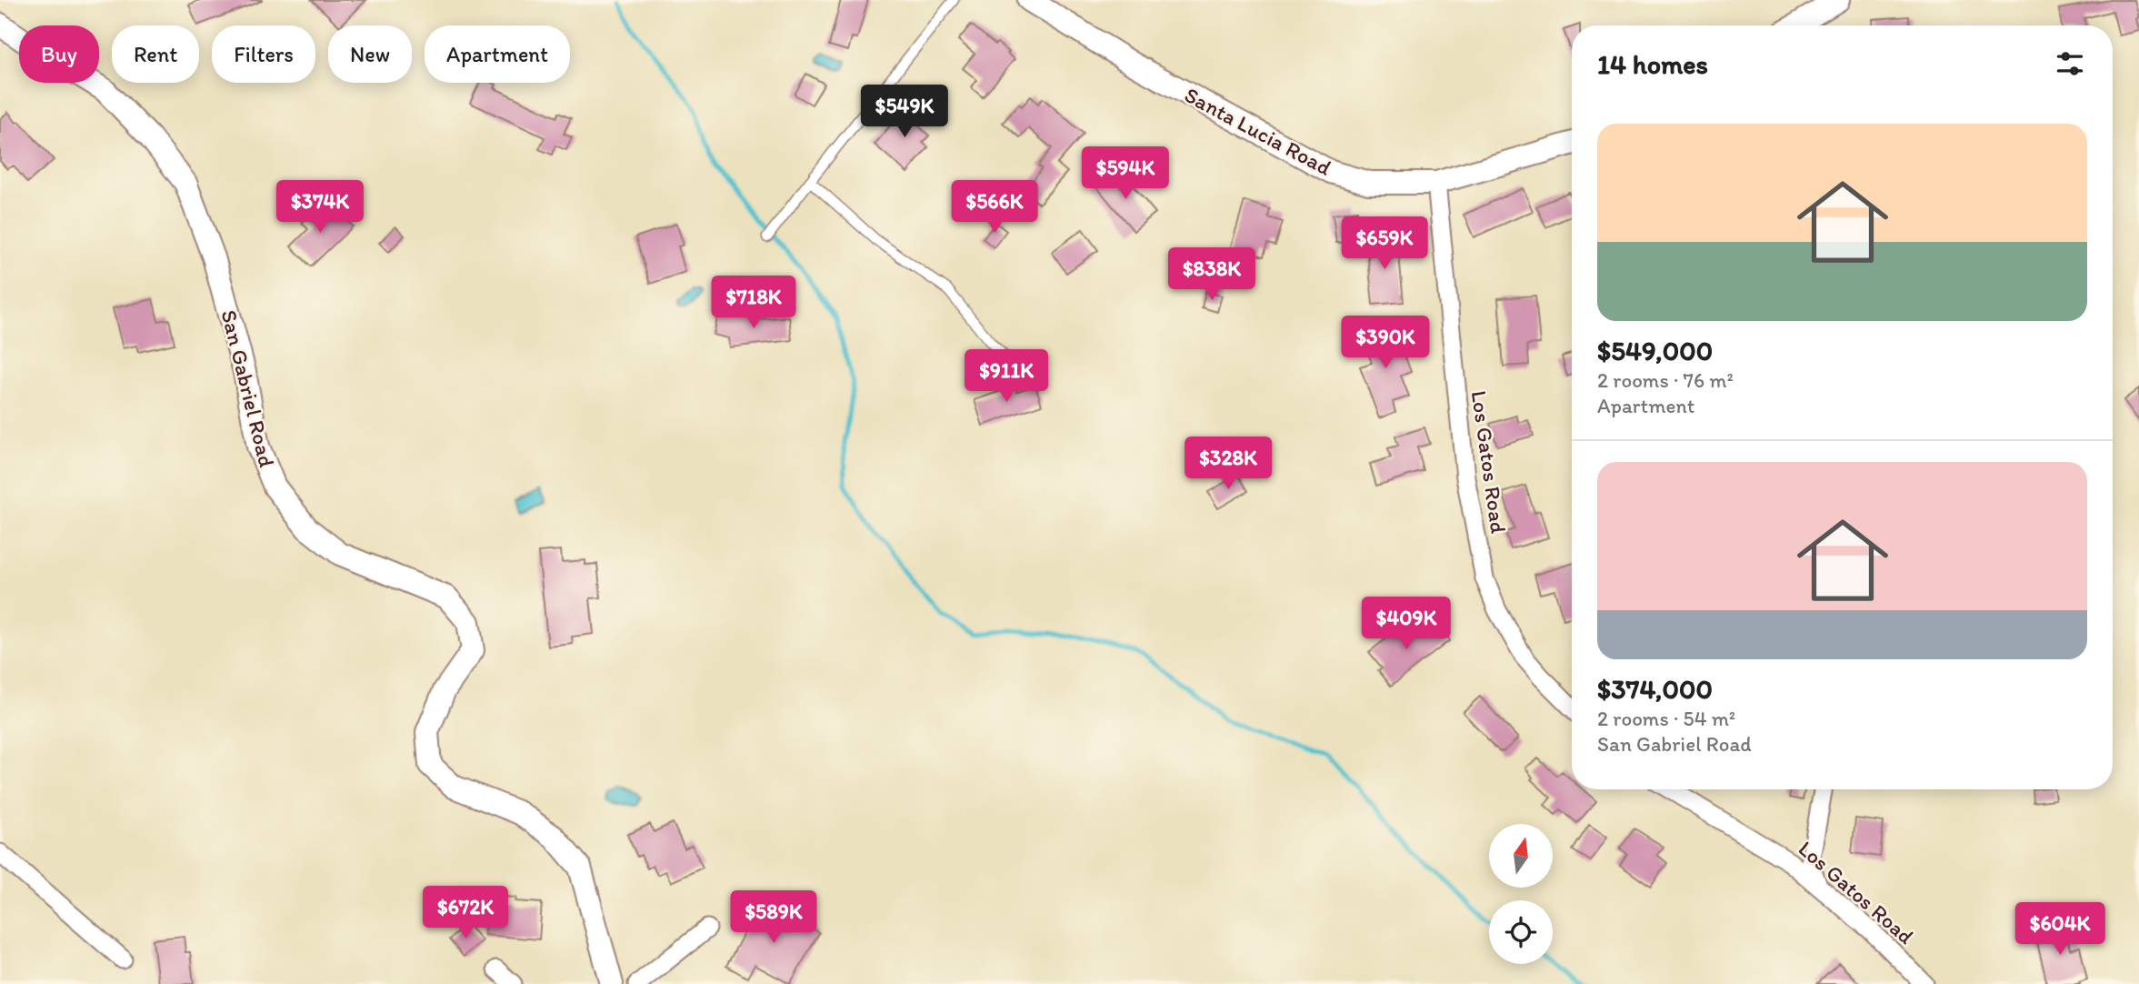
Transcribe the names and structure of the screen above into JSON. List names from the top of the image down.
{
  "streets": {
    "street": ["Santa Lucia Road", "San Gabriel Road", "Los Gatos Road"]
  },
  "crossings": [
    ["Santa Lucia Road", "Los Gatos Road"]
  ],
  "north": "top",
  "page": {
    "chip": [
      "Buy",
      "Rent",
      "Filters",
      "New",
      "Apartment"
    ],
    "heading": "14 homes",
    "price": [
      "$549K",
      "$594K",
      "$374K",
      "$566K",
      "$659K",
      "$838K",
      "$718K",
      "$390K",
      "$911K",
      "$328K",
      "$409K",
      "$672K",
      "$589K",
      "$604K"
    ],
    "list": [
      {
        "name": "$549,000",
        "note": "2 rooms · 76 m² · Apartment"
      },
      {
        "name": "$374,000",
        "note": "2 rooms · 54 m² · San Gabriel Road"
      }
    ]
  }
}
